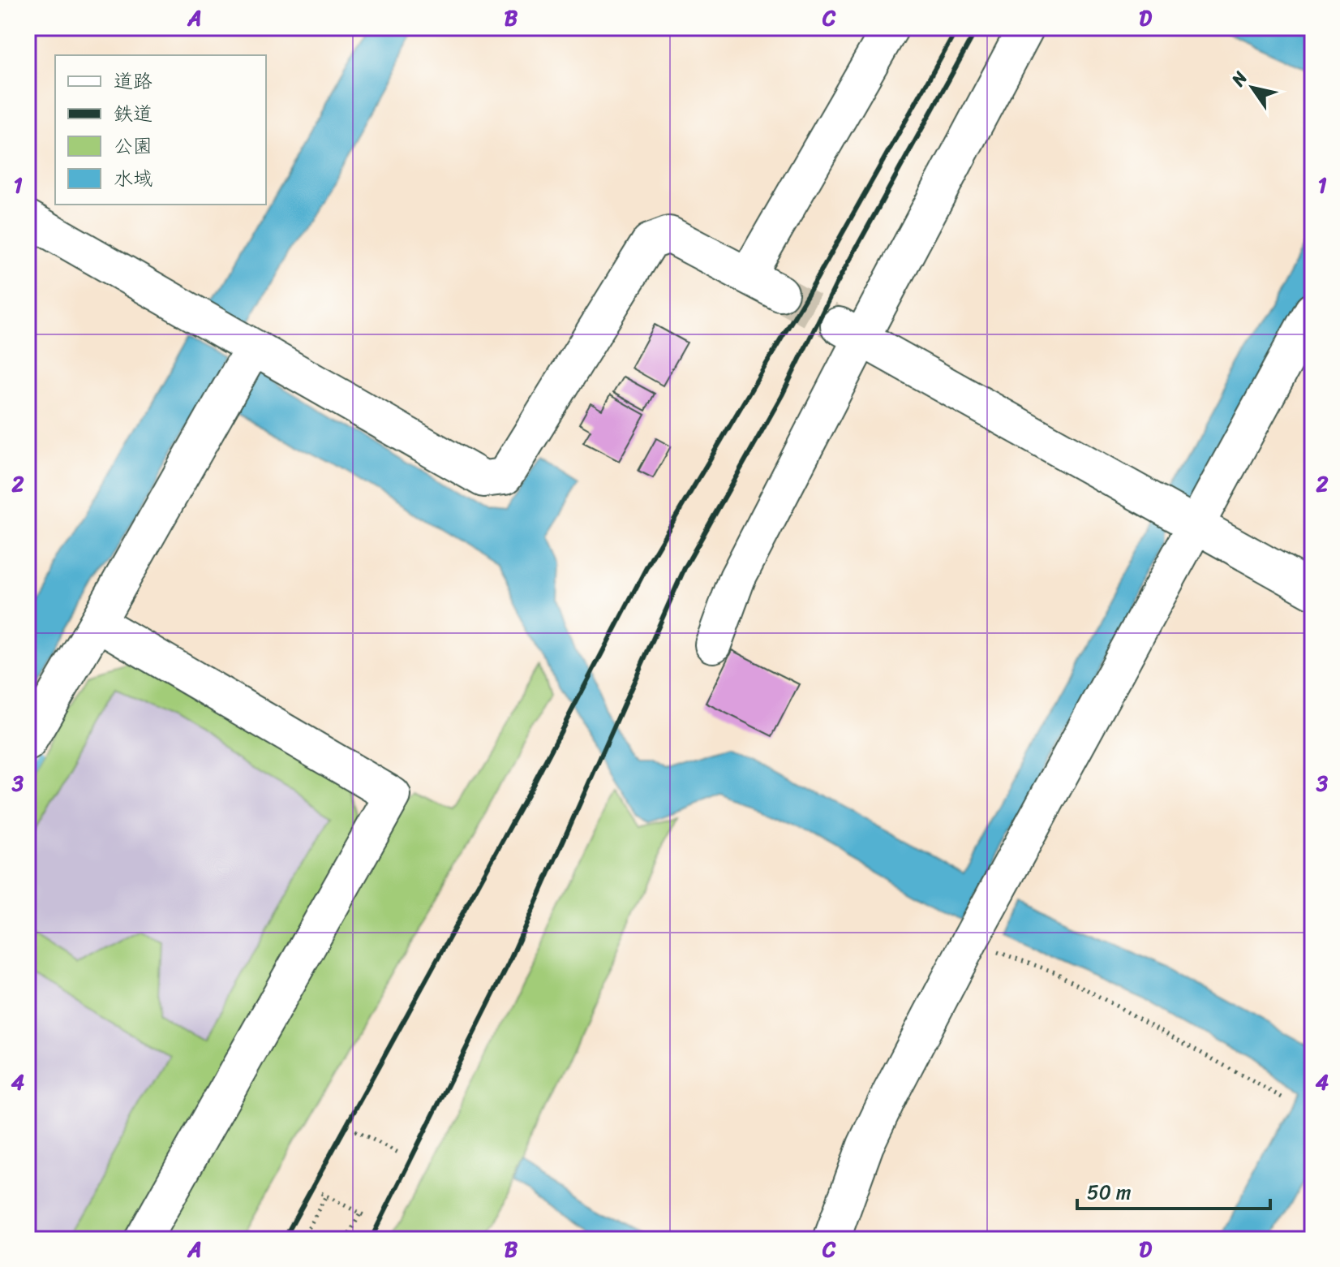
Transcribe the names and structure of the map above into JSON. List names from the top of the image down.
{
  "legend": [
    "道路",
    "鉄道",
    "公園",
    "水域"
  ],
  "scale_bar": "50 m",
  "north": "top left",
  "grid": {
    "columns": [
      "A",
      "B",
      "C",
      "D"
    ],
    "rows": [
      "1",
      "2",
      "3",
      "4"
    ]
  }
}
